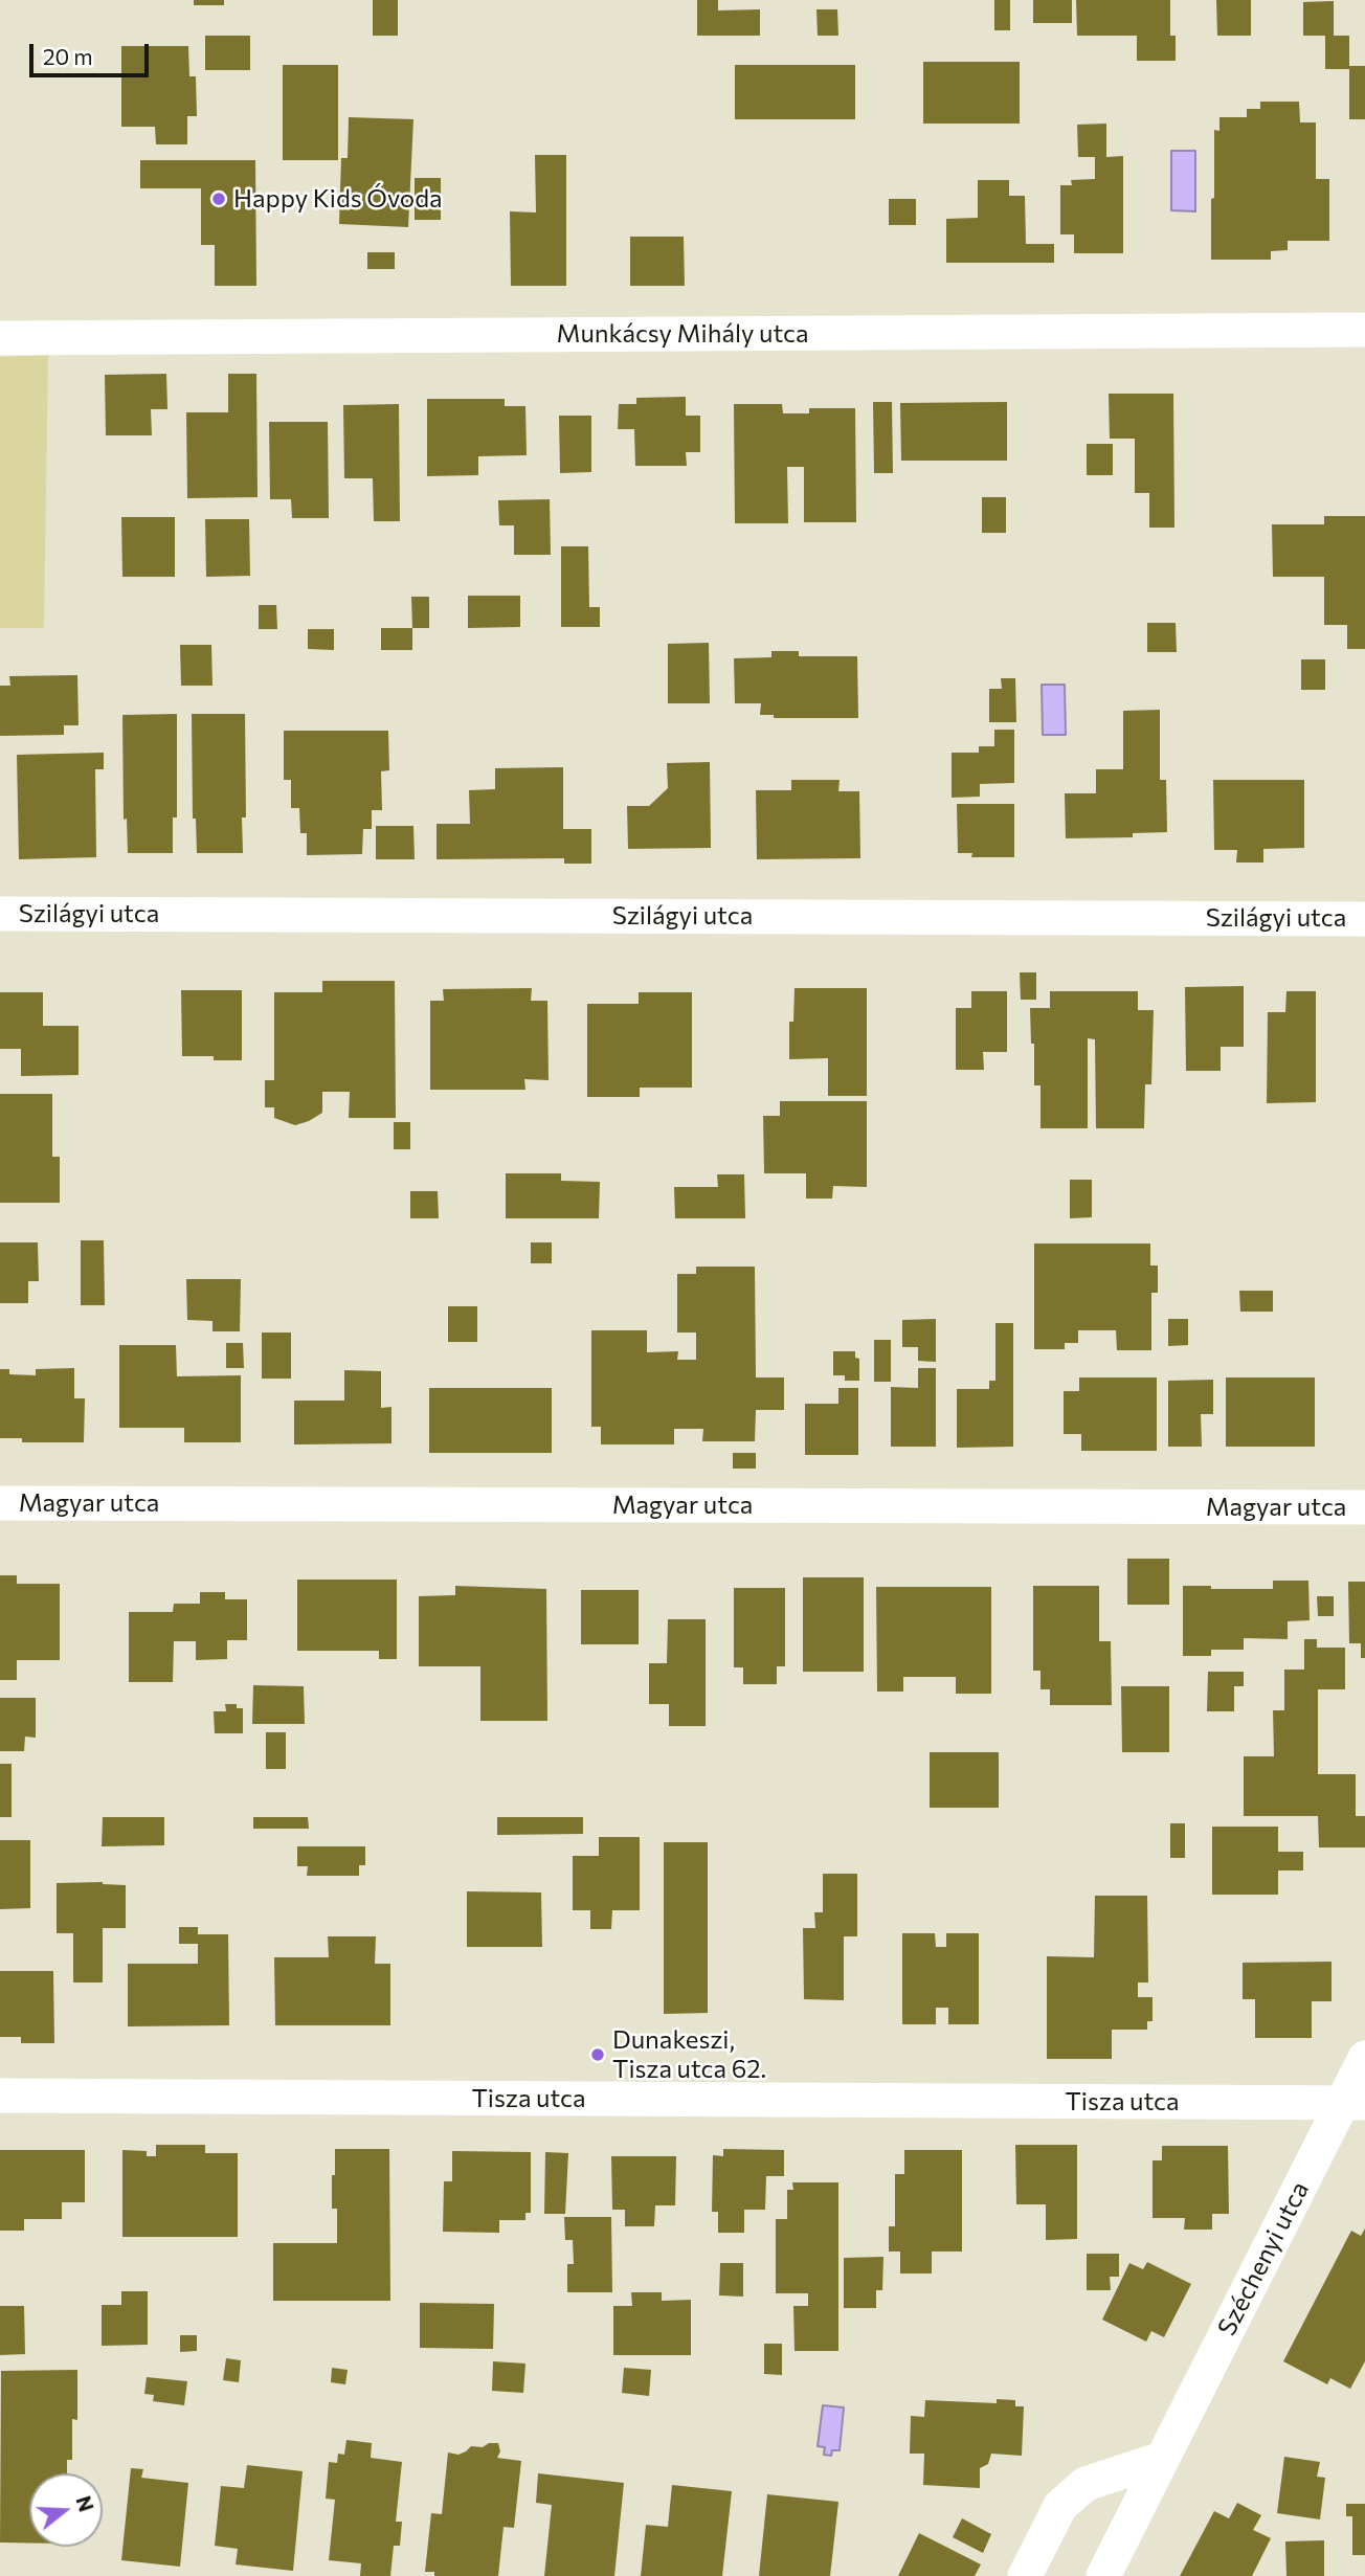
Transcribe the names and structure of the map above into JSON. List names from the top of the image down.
{
  "streets": {
    "street": [
      "Munkácsy Mihály utca",
      "Szilágyi utca",
      "Magyar utca",
      "Tisza utca",
      "Széchenyi utca"
    ]
  },
  "crossings": [
    ["Tisza utca", "Széchenyi utca"]
  ],
  "places": ["Happy Kids Óvoda", "Dunakeszi, Tisza utca 62."],
  "scale_bar": "20 m",
  "north": "right"
}
